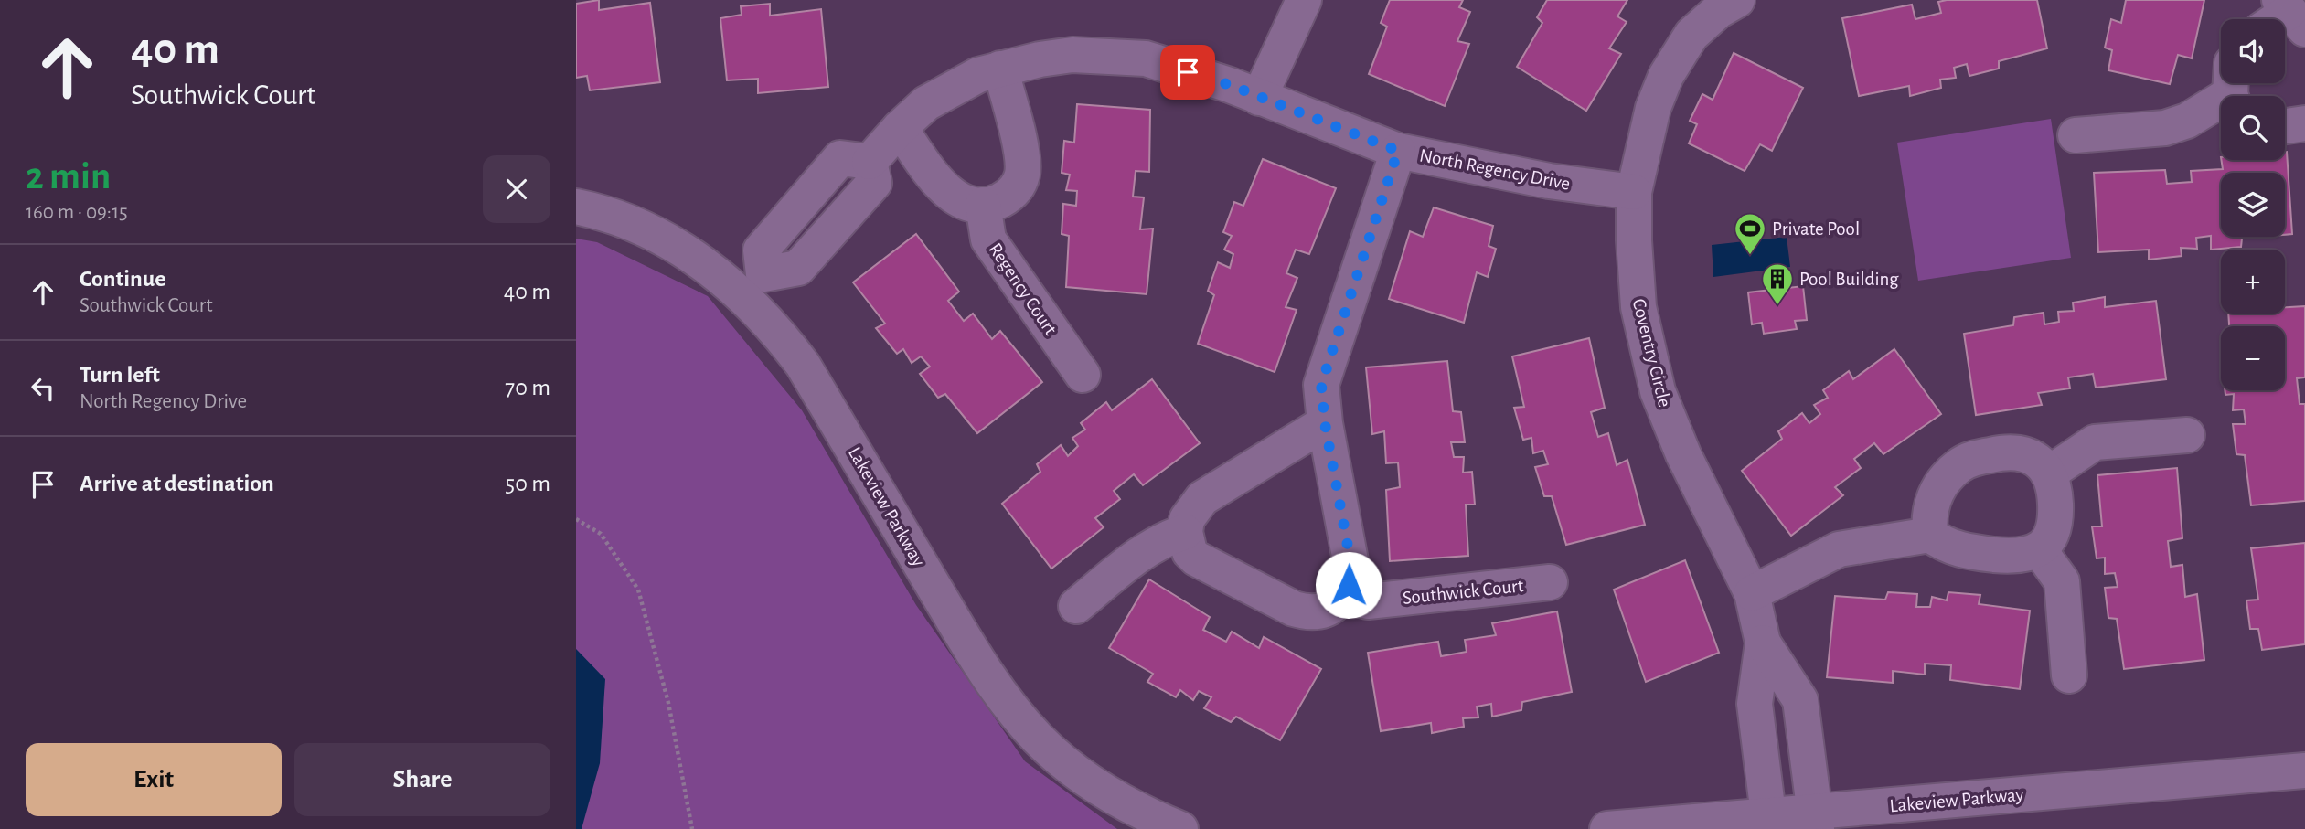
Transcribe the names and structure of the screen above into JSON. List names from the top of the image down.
{
  "streets": {
    "street": [
      "North Regency Drive",
      "Regency Court",
      "Coventry Circle",
      "Lakeview Parkway",
      "Southwick Court"
    ]
  },
  "crossings": [
    ["North Regency Drive", "Coventry Circle"],
    ["North Regency Drive", "Lakeview Parkway"],
    ["Coventry Circle", "Lakeview Parkway"]
  ],
  "places": {
    "sports": ["Private Pool"],
    "building": ["Pool Building"]
  },
  "page": {
    "turn": ["40 m", "Southwick Court"],
    "map_buttons": ["+", "−"],
    "heading": ["2 min", "160 m · 09:15"],
    "list": [
      {
        "name": "Continue",
        "note": "Southwick Court",
        "value": "40 m"
      },
      {
        "name": "Turn left",
        "note": "North Regency Drive",
        "value": "70 m"
      },
      {
        "name": "Arrive at destination",
        "value": "50 m"
      }
    ],
    "buttons": ["Exit", "Share"]
  }
}
